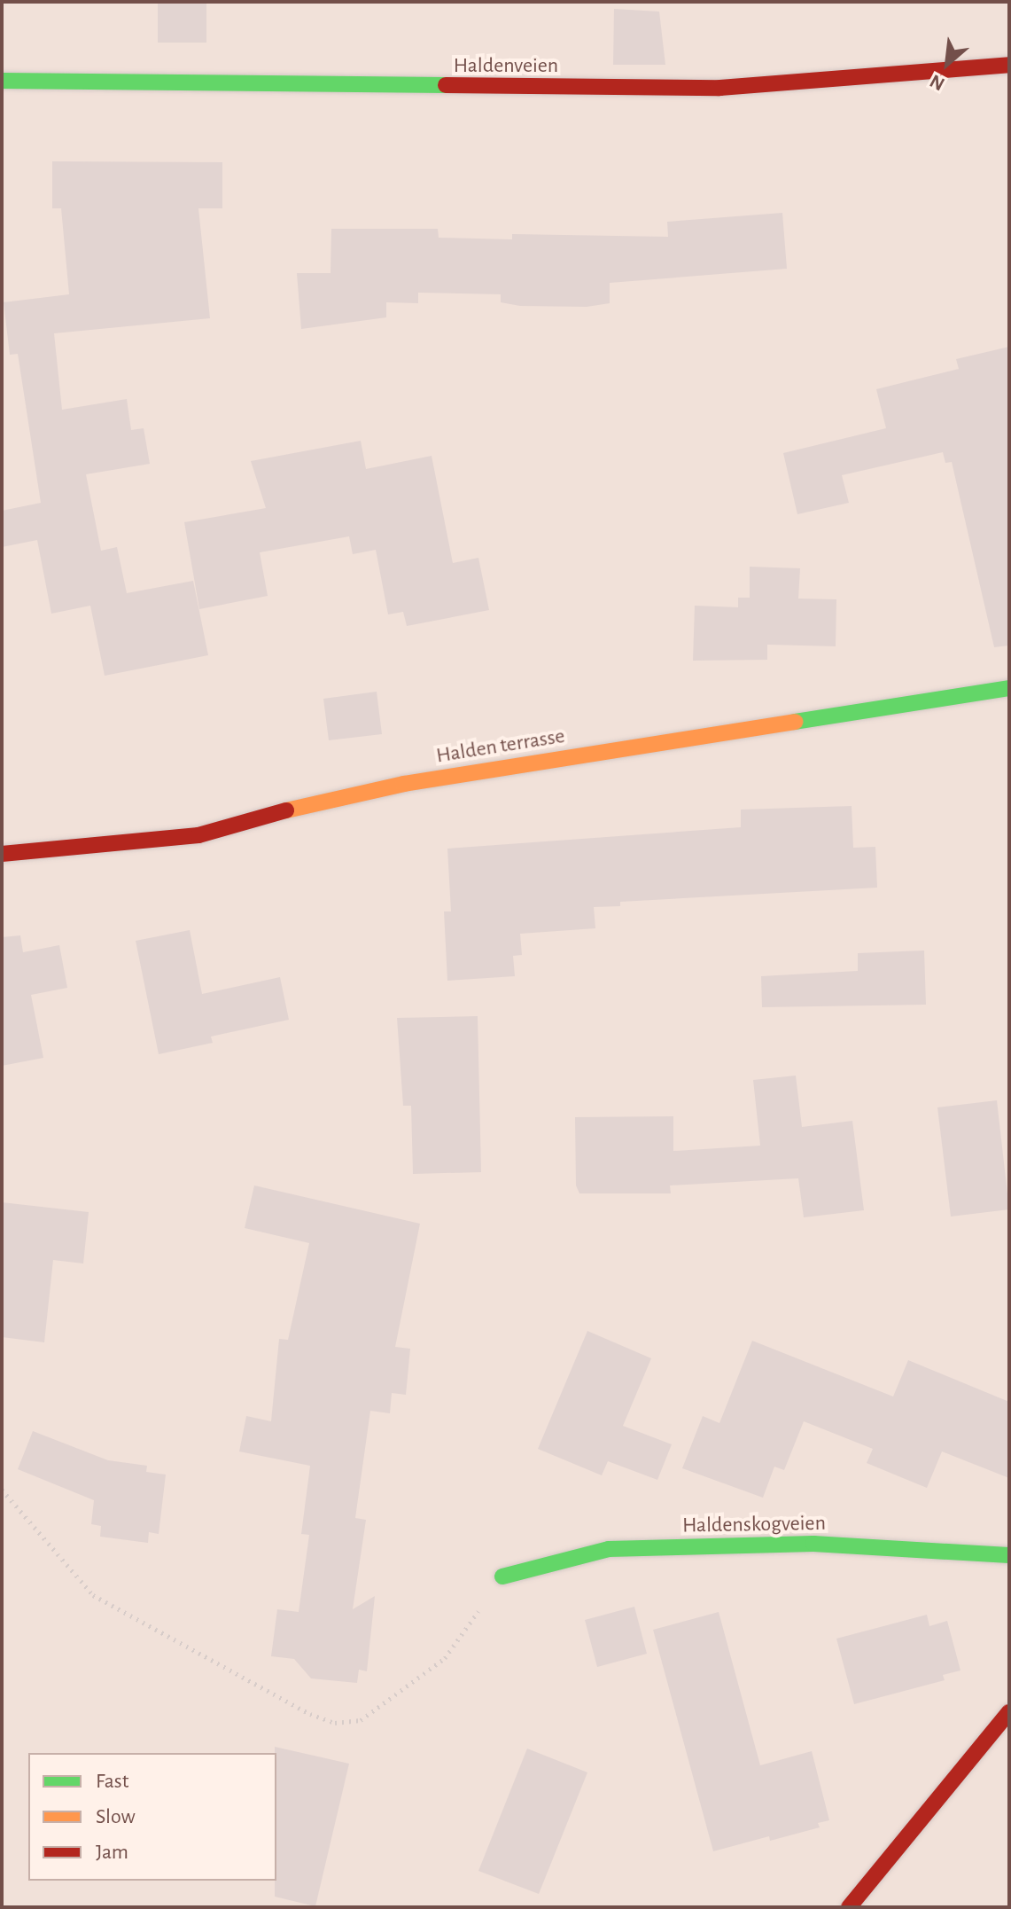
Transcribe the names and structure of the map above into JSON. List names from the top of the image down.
{
  "streets": {
    "street": ["Haldenveien", "Halden terrasse", "Haldenskogveien"]
  },
  "legend": ["Fast", "Slow", "Jam"],
  "north": "bottom left"
}
